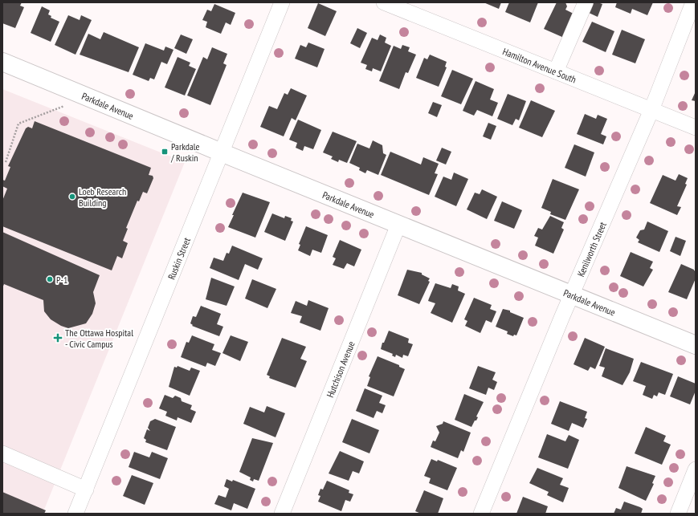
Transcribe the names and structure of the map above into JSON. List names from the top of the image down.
{
  "streets": {
    "main road": ["Parkdale Avenue"],
    "street": [
      "Hamilton Avenue South",
      "Kenilworth Street",
      "Ruskin Street",
      "Hutchison Avenue"
    ]
  },
  "crossings": [
    ["Hamilton Avenue South", "Kenilworth Street"],
    ["Parkdale Avenue", "Kenilworth Street"],
    ["Parkdale Avenue", "Ruskin Street"],
    ["Parkdale Avenue", "Hutchison Avenue"]
  ],
  "places": {
    "transit": ["Parkdale / Ruskin"],
    "other": ["Loeb Research Building", "P-1"],
    "health": ["The Ottawa Hospital - Civic Campus"]
  }
}
